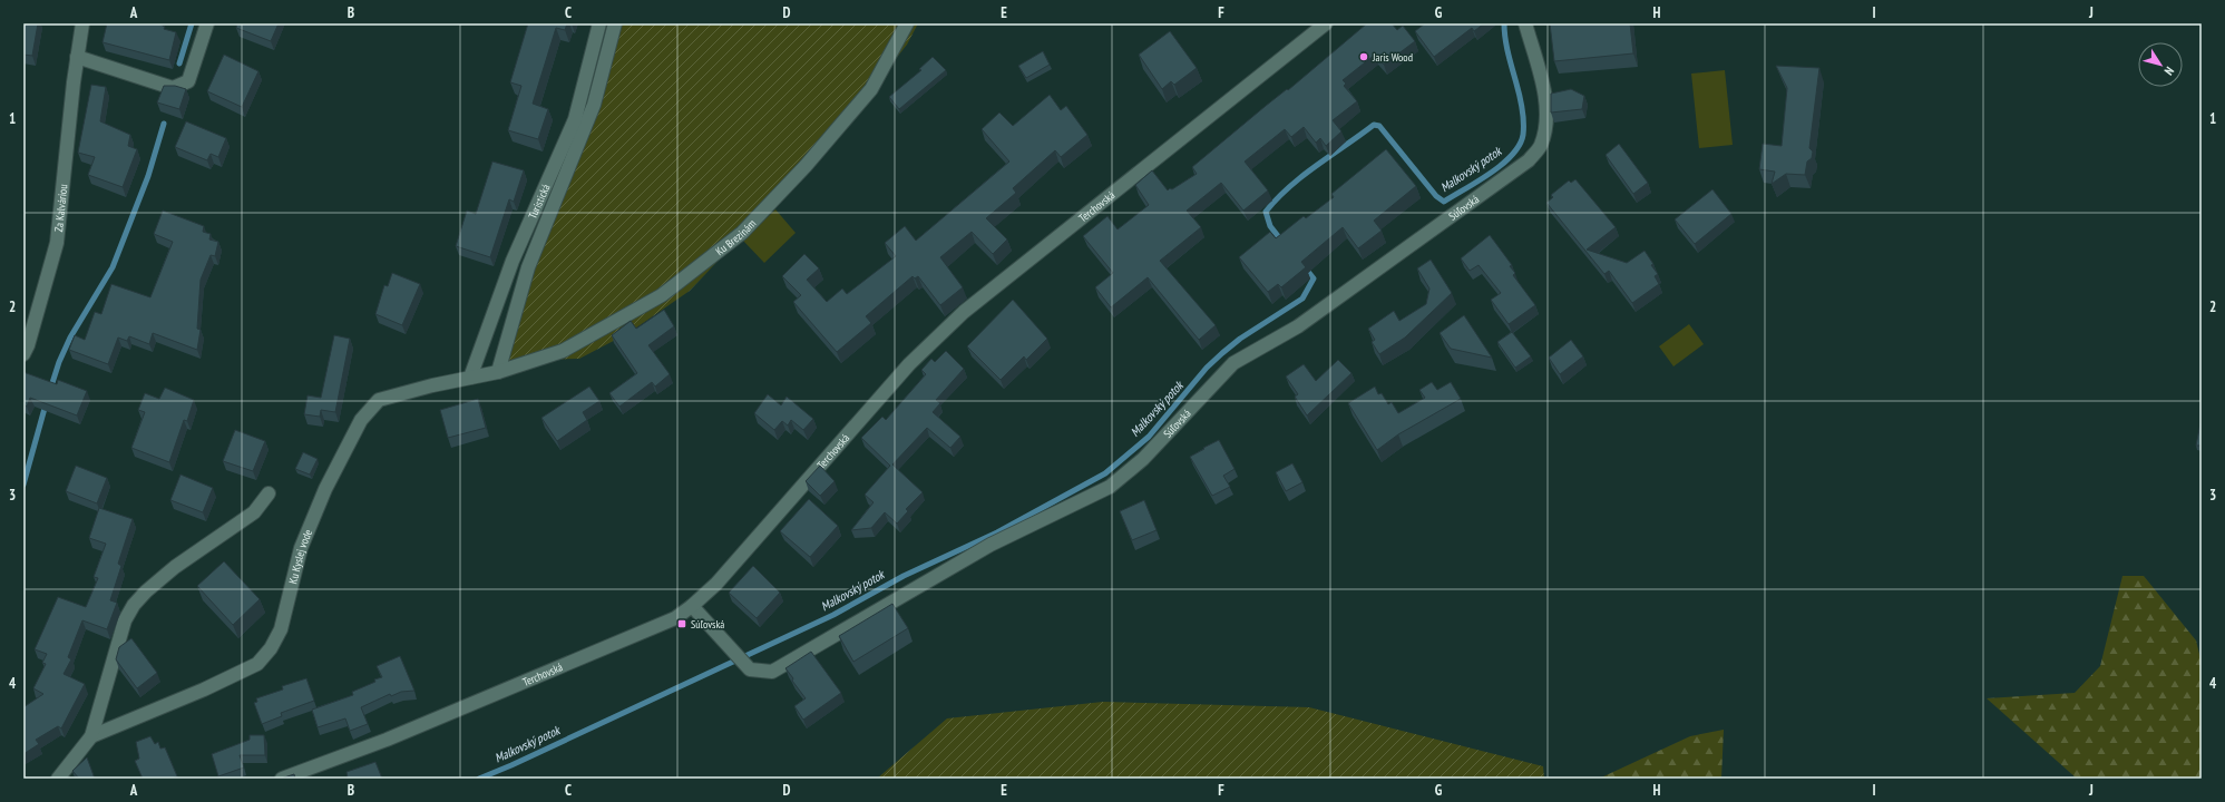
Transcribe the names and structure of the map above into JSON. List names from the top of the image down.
{
  "streets": {
    "street": [
      "Turistická",
      "Terchovská",
      "Súľovská",
      "Za Kalváriou",
      "Ku Brezinám",
      "Ku Kyslej vode"
    ]
  },
  "crossings": [
    ["Turistická", "Ku Brezinám"],
    ["Turistická", "Ku Kyslej vode"],
    ["Terchovská", "Súľovská"],
    ["Ku Brezinám", "Ku Kyslej vode"]
  ],
  "water": ["Malkovský potok"],
  "places": {
    "other": ["Jaris Wood"],
    "transit": ["Súľovská"]
  },
  "north": "bottom right",
  "grid": {
    "columns": [
      "A",
      "B",
      "C",
      "D",
      "E",
      "F",
      "G",
      "H",
      "I",
      "J"
    ],
    "rows": [
      "1",
      "2",
      "3",
      "4"
    ]
  }
}
